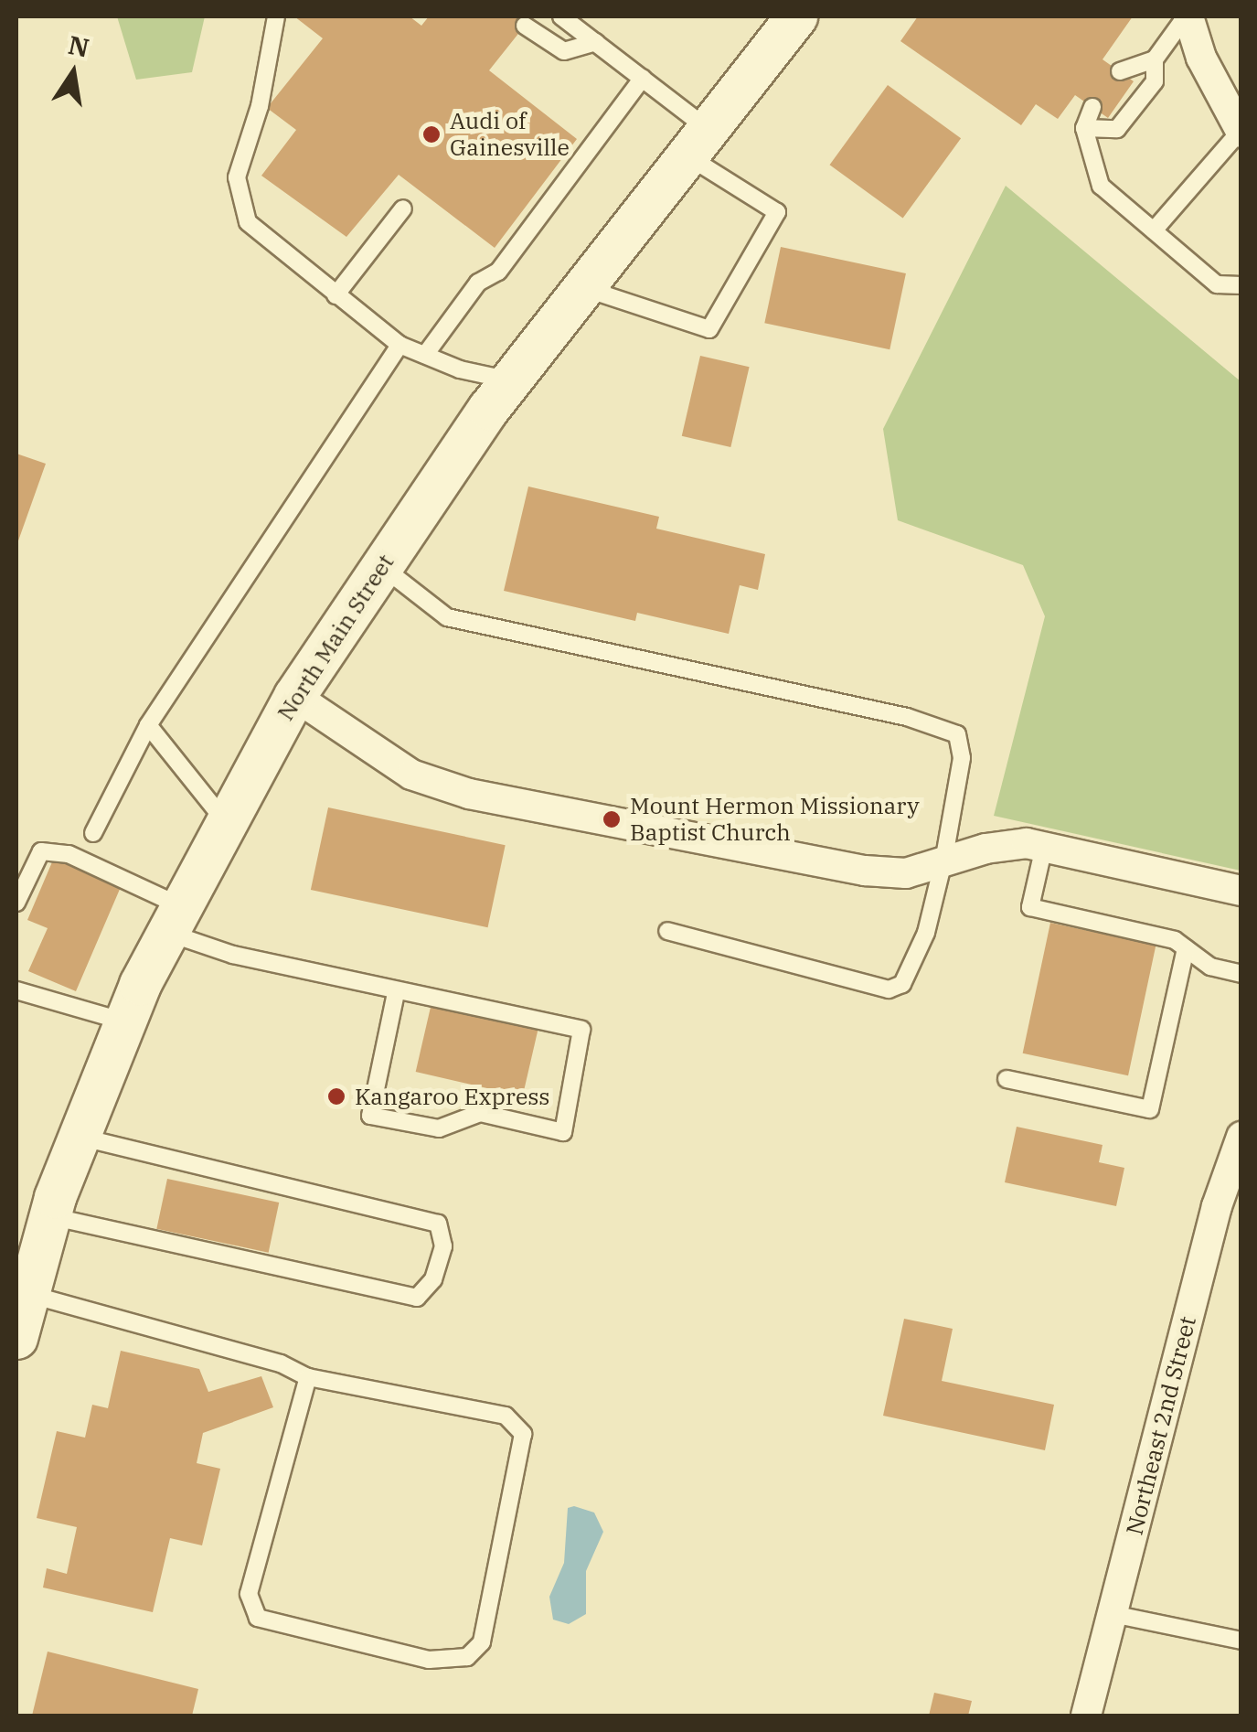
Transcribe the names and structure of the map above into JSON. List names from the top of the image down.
{
  "streets": {
    "main road": ["North Main Street"],
    "street": ["Northeast 2nd Street"]
  },
  "places": ["Audi of Gainesville", "Mount Hermon Missionary Baptist Church", "Kangaroo Express"],
  "north": "top"
}
